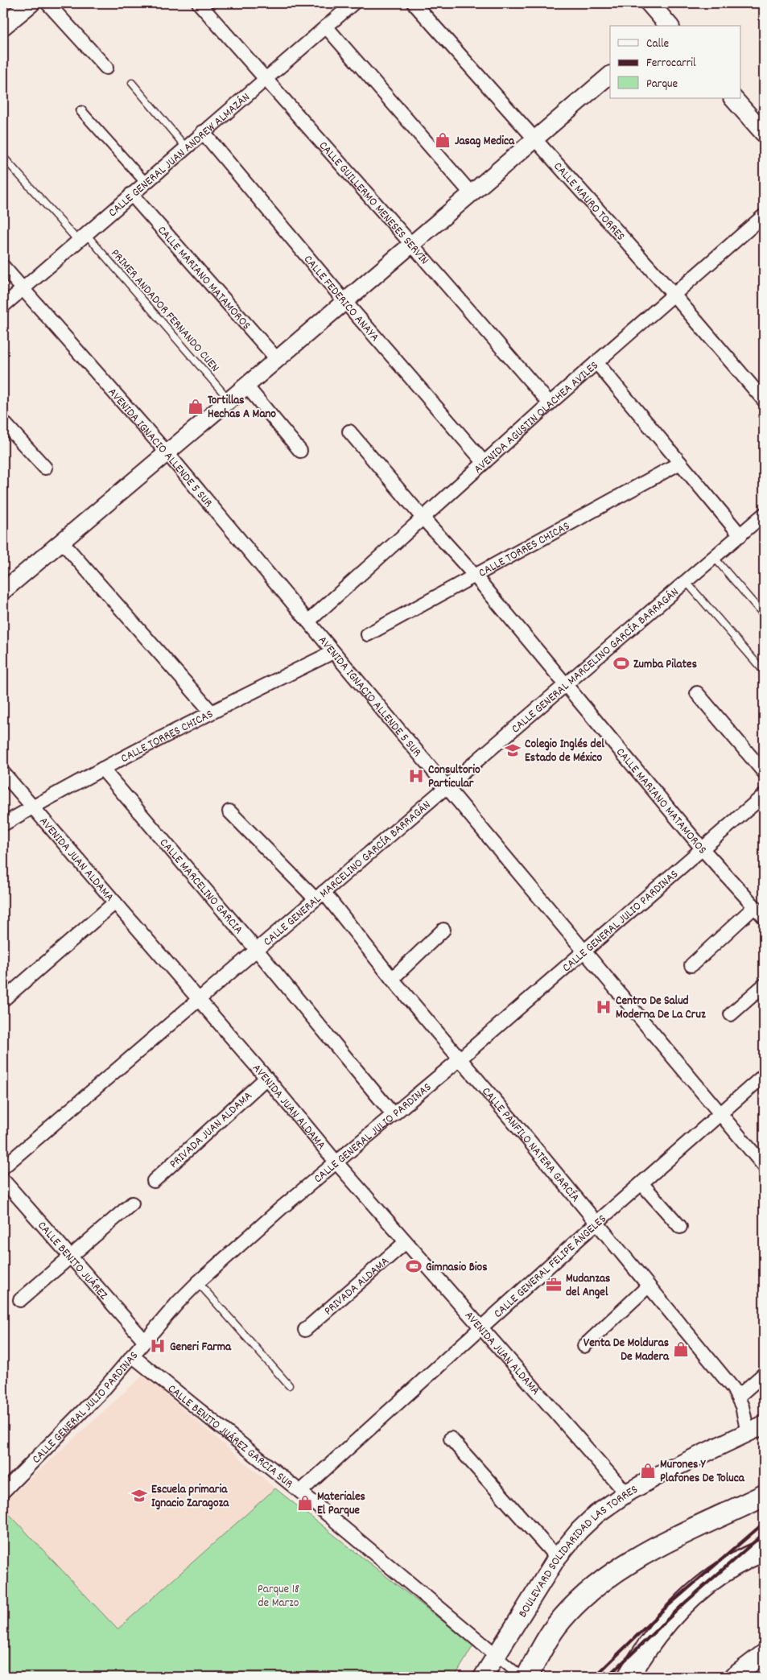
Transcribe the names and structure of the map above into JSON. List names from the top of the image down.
{
  "streets": {
    "main road": ["BOULEVARD SOLIDARIDAD LAS TORRES"],
    "street": [
      "CALLE GENERAL JUAN ANDREW ALMAZÁN",
      "CALLE MAURO TORRES",
      "CALLE GUILLERMO MENESES SERVÍN",
      "CALLE MARIANO MATAMOROS",
      "CALLE FEDERICO ANAYA",
      "AVENIDA AGUSTIN OLACHEA AVILES",
      "AVENIDA IGNACIO ALLENDE 5 SUR",
      "CALLE TORRES CHICAS",
      "CALLE GENERAL MARCELINO GARCÍA BARRAGÁN",
      "AVENIDA JUAN ALDAMA",
      "CALLE MARCELINO GARCIA",
      "CALLE GENERAL JULIO PARDINAS",
      "PRIVADA JUAN ALDAMA",
      "CALLE PÁNFILO NATERA GARCÍA",
      "CALLE BENITO JUÁREZ",
      "CALLE GENERAL FELIPE ÁNGELES",
      "PRIVADA ALDAMA",
      "CALLE BENITO JUÁREZ GARCIA SUR"
    ],
    "lane": ["PRIMER ANDADOR FERNANDO CUEN"]
  },
  "crossings": [
    ["CALLE GENERAL JUAN ANDREW ALMAZÁN", "CALLE GUILLERMO MENESES SERVÍN"],
    ["CALLE GENERAL JUAN ANDREW ALMAZÁN", "CALLE MARIANO MATAMOROS"],
    ["CALLE GENERAL JUAN ANDREW ALMAZÁN", "CALLE FEDERICO ANAYA"],
    ["CALLE GENERAL JUAN ANDREW ALMAZÁN", "PRIMER ANDADOR FERNANDO CUEN"],
    ["CALLE GENERAL JUAN ANDREW ALMAZÁN", "AVENIDA IGNACIO ALLENDE 5 SUR"],
    ["CALLE MAURO TORRES", "AVENIDA AGUSTIN OLACHEA AVILES"],
    ["CALLE GUILLERMO MENESES SERVÍN", "AVENIDA AGUSTIN OLACHEA AVILES"],
    ["CALLE MARIANO MATAMOROS", "AVENIDA AGUSTIN OLACHEA AVILES"],
    ["CALLE MARIANO MATAMOROS", "CALLE TORRES CHICAS"],
    ["CALLE MARIANO MATAMOROS", "CALLE GENERAL MARCELINO GARCÍA BARRAGÁN"],
    ["CALLE MARIANO MATAMOROS", "CALLE GENERAL JULIO PARDINAS"],
    ["CALLE FEDERICO ANAYA", "AVENIDA AGUSTIN OLACHEA AVILES"],
    ["AVENIDA AGUSTIN OLACHEA AVILES", "AVENIDA IGNACIO ALLENDE 5 SUR"],
    ["AVENIDA IGNACIO ALLENDE 5 SUR", "CALLE TORRES CHICAS"],
    ["AVENIDA IGNACIO ALLENDE 5 SUR", "CALLE GENERAL MARCELINO GARCÍA BARRAGÁN"],
    ["AVENIDA IGNACIO ALLENDE 5 SUR", "CALLE GENERAL JULIO PARDINAS"],
    ["AVENIDA IGNACIO ALLENDE 5 SUR", "CALLE GENERAL FELIPE ÁNGELES"],
    ["CALLE TORRES CHICAS", "AVENIDA JUAN ALDAMA"],
    ["CALLE TORRES CHICAS", "CALLE MARCELINO GARCIA"],
    ["CALLE GENERAL MARCELINO GARCÍA BARRAGÁN", "AVENIDA JUAN ALDAMA"],
    ["CALLE GENERAL MARCELINO GARCÍA BARRAGÁN", "CALLE MARCELINO GARCIA"],
    ["CALLE GENERAL MARCELINO GARCÍA BARRAGÁN", "CALLE PÁNFILO NATERA GARCÍA"],
    ["AVENIDA JUAN ALDAMA", "CALLE GENERAL JULIO PARDINAS"],
    ["AVENIDA JUAN ALDAMA", "PRIVADA JUAN ALDAMA"],
    ["AVENIDA JUAN ALDAMA", "CALLE GENERAL FELIPE ÁNGELES"],
    ["AVENIDA JUAN ALDAMA", "PRIVADA ALDAMA"],
    ["AVENIDA JUAN ALDAMA", "BOULEVARD SOLIDARIDAD LAS TORRES"],
    ["CALLE MARCELINO GARCIA", "CALLE GENERAL JULIO PARDINAS"],
    ["CALLE GENERAL JULIO PARDINAS", "CALLE PÁNFILO NATERA GARCÍA"],
    ["CALLE GENERAL JULIO PARDINAS", "CALLE BENITO JUÁREZ"],
    ["CALLE GENERAL JULIO PARDINAS", "CALLE BENITO JUÁREZ GARCIA SUR"],
    ["CALLE PÁNFILO NATERA GARCÍA", "CALLE GENERAL FELIPE ÁNGELES"],
    ["CALLE PÁNFILO NATERA GARCÍA", "BOULEVARD SOLIDARIDAD LAS TORRES"],
    ["CALLE GENERAL FELIPE ÁNGELES", "CALLE BENITO JUÁREZ GARCIA SUR"],
    ["CALLE BENITO JUÁREZ GARCIA SUR", "BOULEVARD SOLIDARIDAD LAS TORRES"]
  ],
  "parks": ["Parque 18 de Marzo"],
  "places": {
    "shop": [
      "Jasag Medica",
      "Tortillas Hechas A Mano",
      "Venta De Molduras De Madera",
      "Murones Y Plafones De Toluca",
      "Materiales El Parque"
    ],
    "sports": ["Zumba Pilates", "Gimnasio Bios"],
    "school or university": ["Colegio Inglés del Estado de México", "Escuela primaria Ignacio Zaragoza"],
    "hospital": ["Consultorio Particular", "Centro De Salud Moderna De La Cruz", "Generi Farma"],
    "office": ["Mudanzas del Angel"]
  },
  "legend": ["Calle", "Ferrocarril", "Parque"]
}
